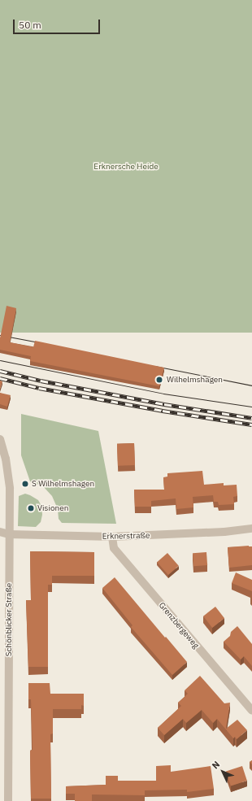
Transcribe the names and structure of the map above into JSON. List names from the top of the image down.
{
  "streets": {
    "street": ["Erknerstraße", "Schönblicker Straße", "Grenzbergeweg"]
  },
  "crossings": [
    ["Erknerstraße", "Schönblicker Straße"],
    ["Erknerstraße", "Grenzbergeweg"]
  ],
  "parks": ["Erknersche Heide"],
  "places": ["Wilhelmshagen", "S Wilhelmshagen", "Visionen"],
  "scale_bar": "50 m",
  "north": "top left"
}
